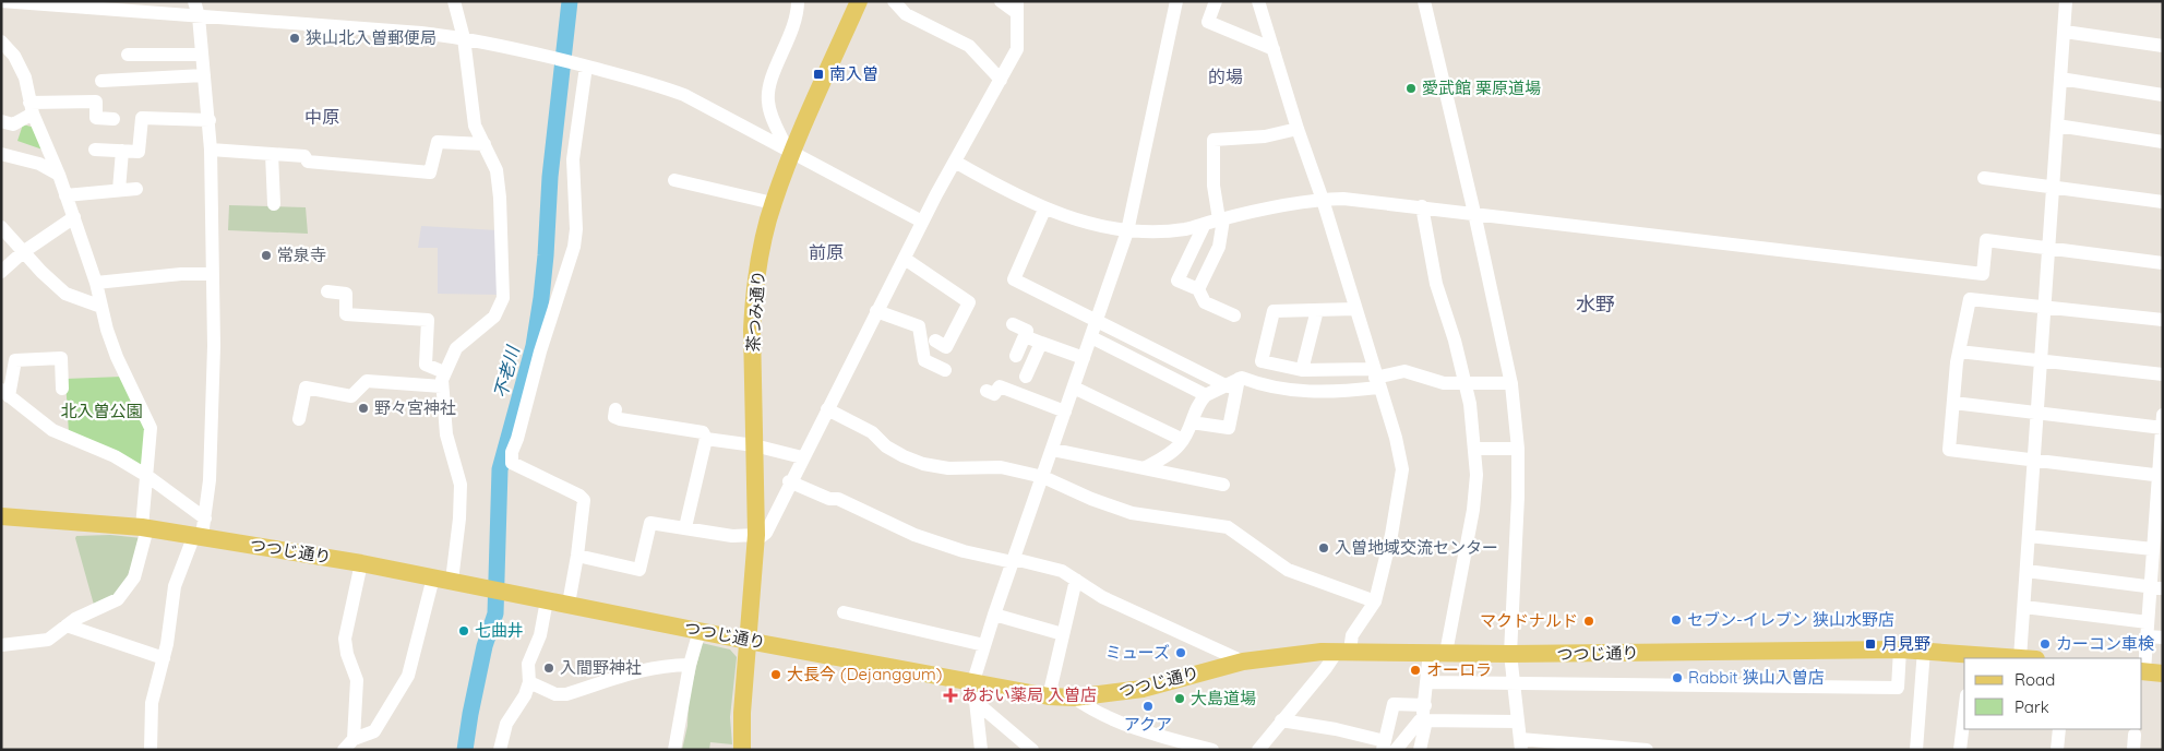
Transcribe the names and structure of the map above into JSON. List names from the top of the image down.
{
  "streets": {
    "main road": ["茶つみ通り", "つつじ通り"]
  },
  "crossings": [
    ["茶つみ通り", "つつじ通り"]
  ],
  "districts": [
    "的場",
    "中原",
    "前原",
    "水野"
  ],
  "water": ["不老川"],
  "parks": ["北入曽公園"],
  "places": {
    "other": [
      "狭山北入曽郵便局",
      "愛武館 栗原道場",
      "常泉寺",
      "野々宮神社",
      "入曽地域交流センター",
      "セブン-イレブン 狭山水野店",
      "マクドナルド",
      "七曲井",
      "カーコン車検",
      "ミューズ",
      "入間野神社",
      "オーロラ",
      "大長今 (Dejanggum)",
      "Rabbit 狭山入曽店",
      "大島道場",
      "アクア"
    ],
    "transit": ["南入曽", "月見野"],
    "health": ["あおい薬局 入曽店"]
  },
  "legend": ["Road", "Park"]
}
